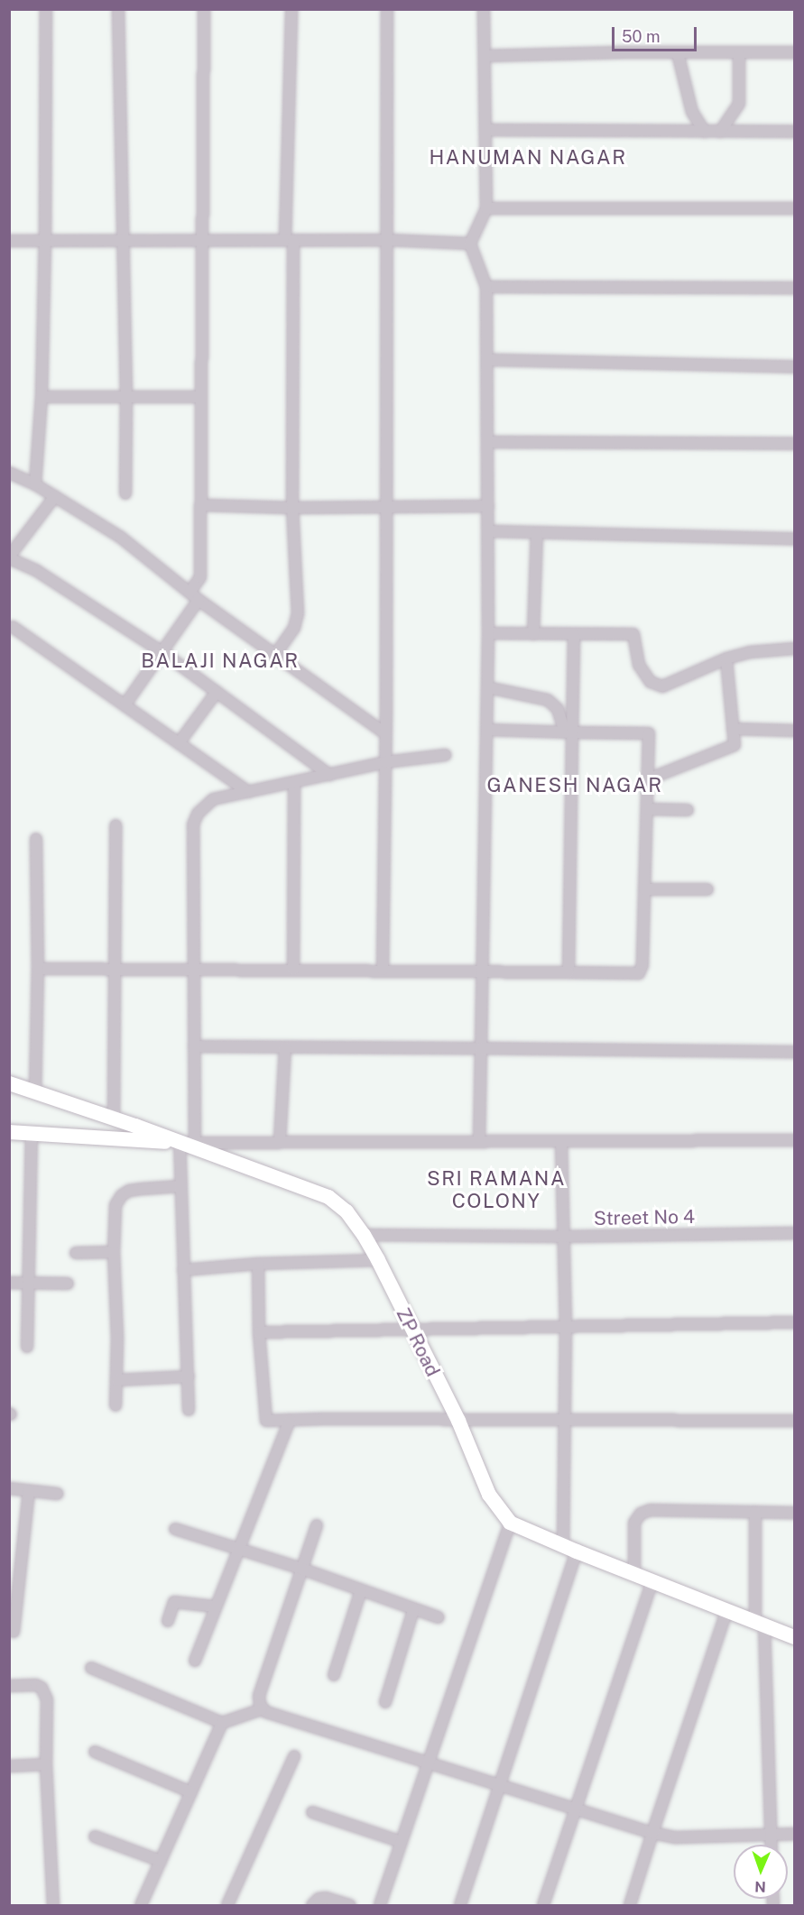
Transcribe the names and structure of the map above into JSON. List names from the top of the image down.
{
  "streets": {
    "street": ["Street No 4", "ZP Road"]
  },
  "crossings": [
    ["Street No 4", "ZP Road"]
  ],
  "districts": [
    "HANUMAN NAGAR",
    "BALAJI NAGAR",
    "GANESH NAGAR",
    "SRI RAMANA COLONY"
  ],
  "scale_bar": "50 m",
  "north": "bottom"
}
